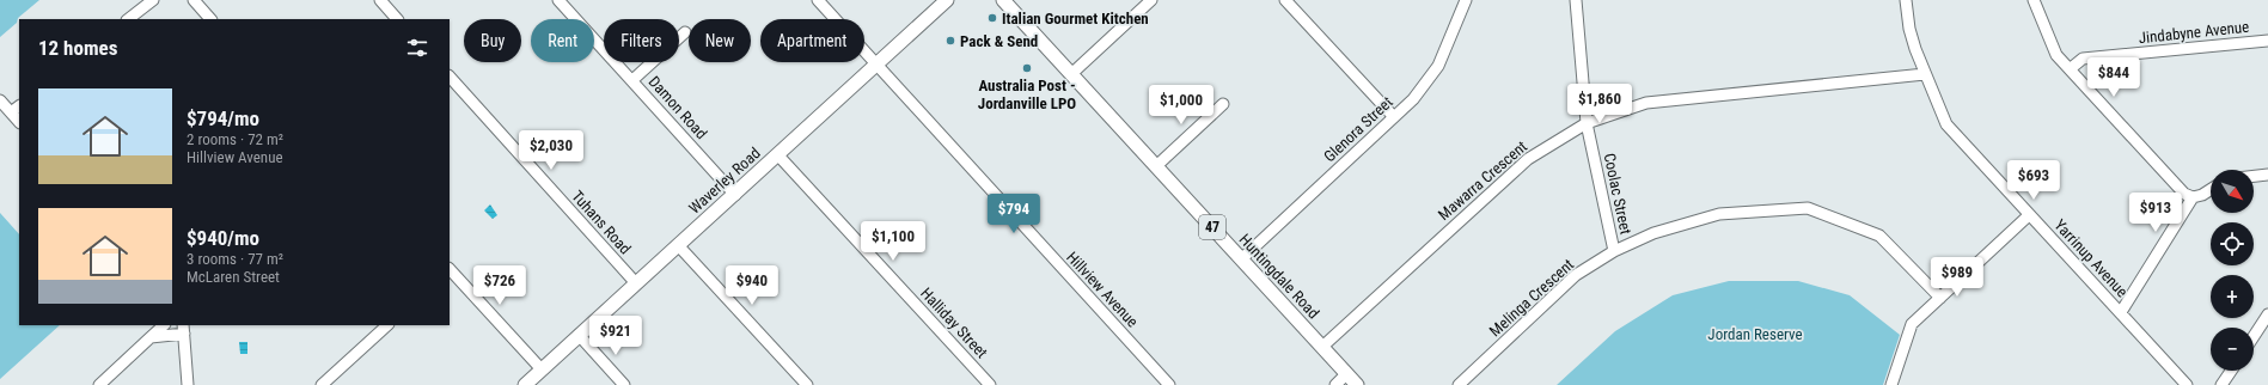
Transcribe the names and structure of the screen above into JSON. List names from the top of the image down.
{
  "streets": {
    "main road": ["Waverley Road", "47", "Huntingdale Road"],
    "street": [
      "Jindabyne Avenue",
      "Damon Road",
      "Glenora Street",
      "Mawarra Crescent",
      "Coolac Street",
      "Tuhans Road",
      "Yarrinup Avenue",
      "Hillview Avenue",
      "Melinga Crescent",
      "Halliday Street"
    ]
  },
  "crossings": [
    ["Damon Road", "Waverley Road"],
    ["Glenora Street", "Huntingdale Road"],
    ["Waverley Road", "Tuhans Road"],
    ["Waverley Road", "Hillview Avenue"],
    ["Waverley Road", "Halliday Street"],
    ["Mawarra Crescent", "Coolac Street"],
    ["Mawarra Crescent", "Yarrinup Avenue"],
    ["Mawarra Crescent", "Huntingdale Road"],
    ["Coolac Street", "Melinga Crescent"]
  ],
  "parks": ["Jordan Reserve"],
  "places": ["Italian Gourmet Kitchen", "Pack & Send", "Australia Post - Jordanville LPO"],
  "north": "bottom right",
  "page": {
    "chip": [
      "Buy",
      "Rent",
      "Filters",
      "New",
      "Apartment"
    ],
    "heading": "12 homes",
    "price": [
      "$844",
      "$1,860",
      "$1,000",
      "$2,030",
      "$693",
      "$913",
      "$794",
      "$1,100",
      "$989",
      "$726",
      "$940",
      "$921"
    ],
    "list": [
      {
        "name": "$794/mo",
        "note": "2 rooms · 72 m² · Hillview Avenue"
      },
      {
        "name": "$940/mo",
        "note": "3 rooms · 77 m² · McLaren Street"
      }
    ],
    "map_buttons": ["+", "−"]
  }
}
